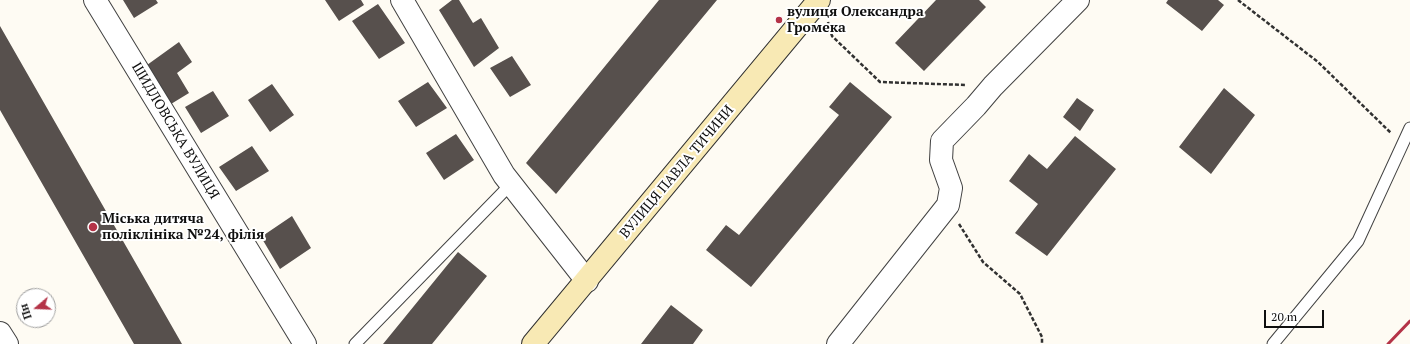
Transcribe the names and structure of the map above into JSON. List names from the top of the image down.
{
  "streets": {
    "main road": ["ВУЛИЦЯ ПАВЛА ТИЧИНИ"],
    "street": ["ШИДЛОВСЬКА ВУЛИЦЯ"]
  },
  "places": ["вулиця Олександра Громека", "Міська дитяча поліклініка №24, філія"],
  "scale_bar": "20 m",
  "north": "left"
}
